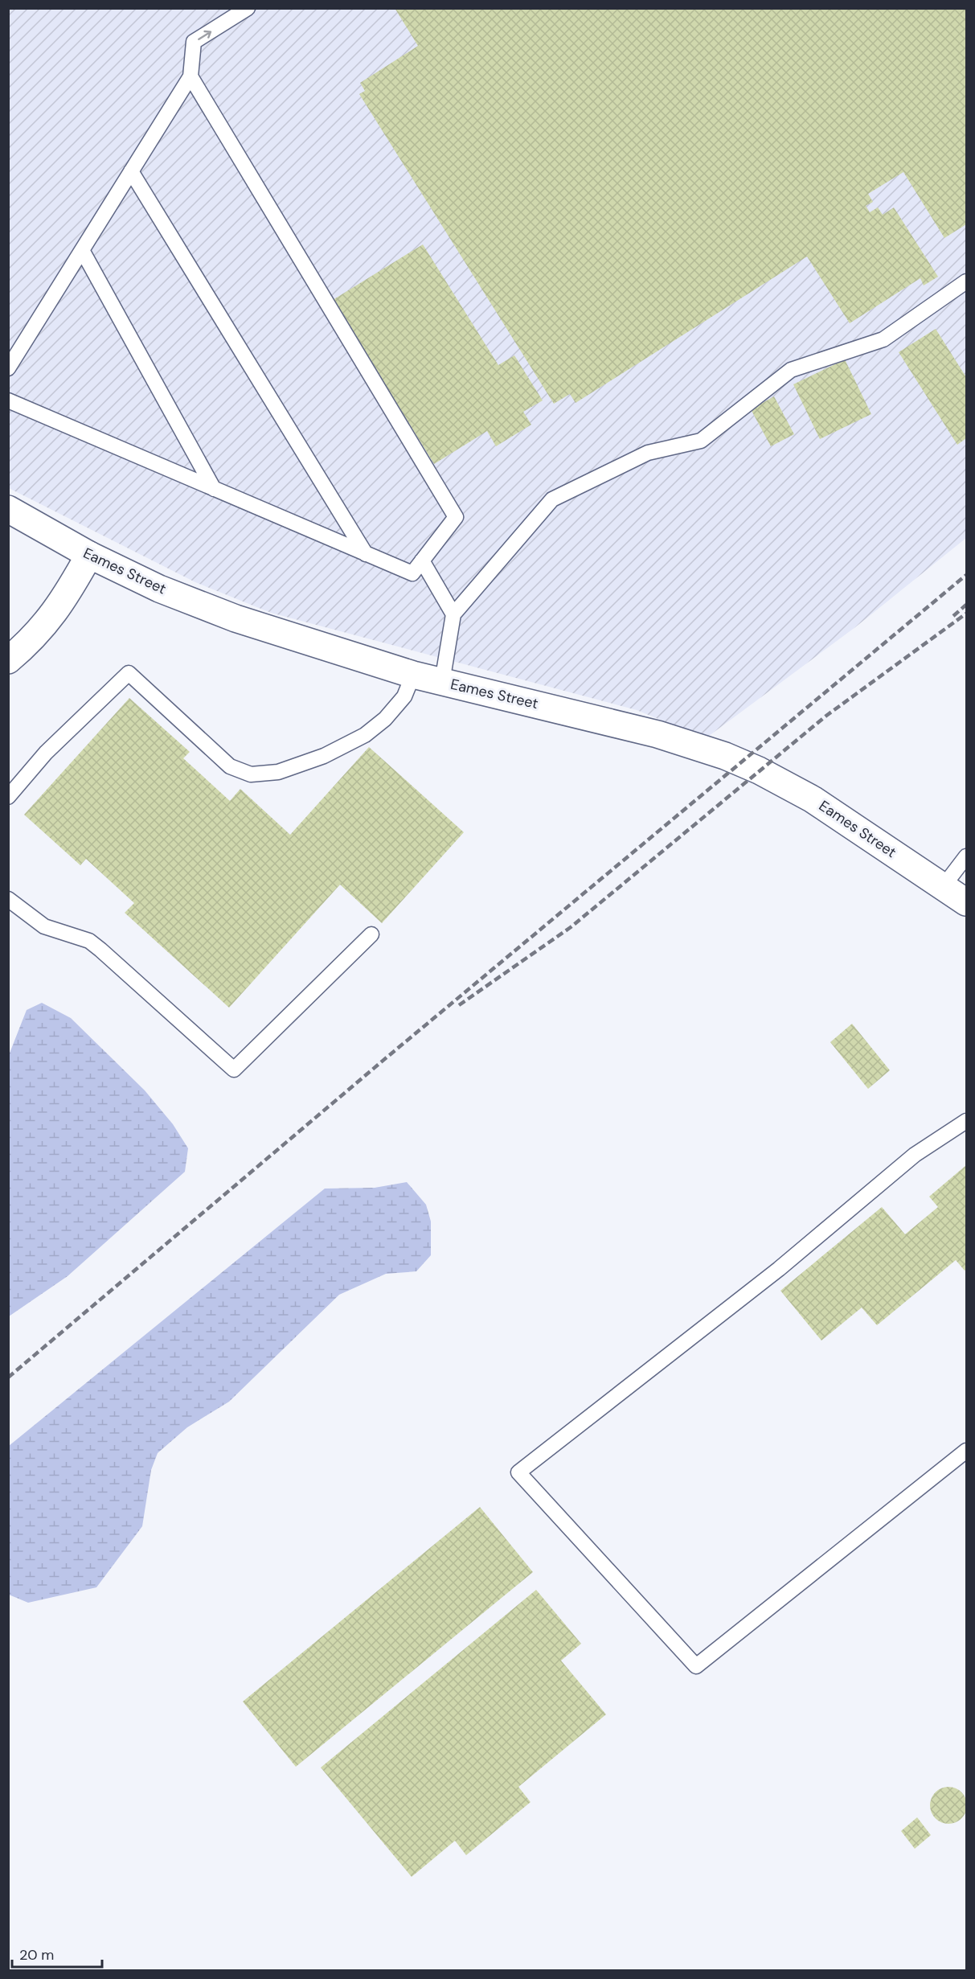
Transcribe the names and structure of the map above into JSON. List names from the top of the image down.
{
  "streets": {
    "main road": ["Eames Street"]
  },
  "scale_bar": "20 m"
}
